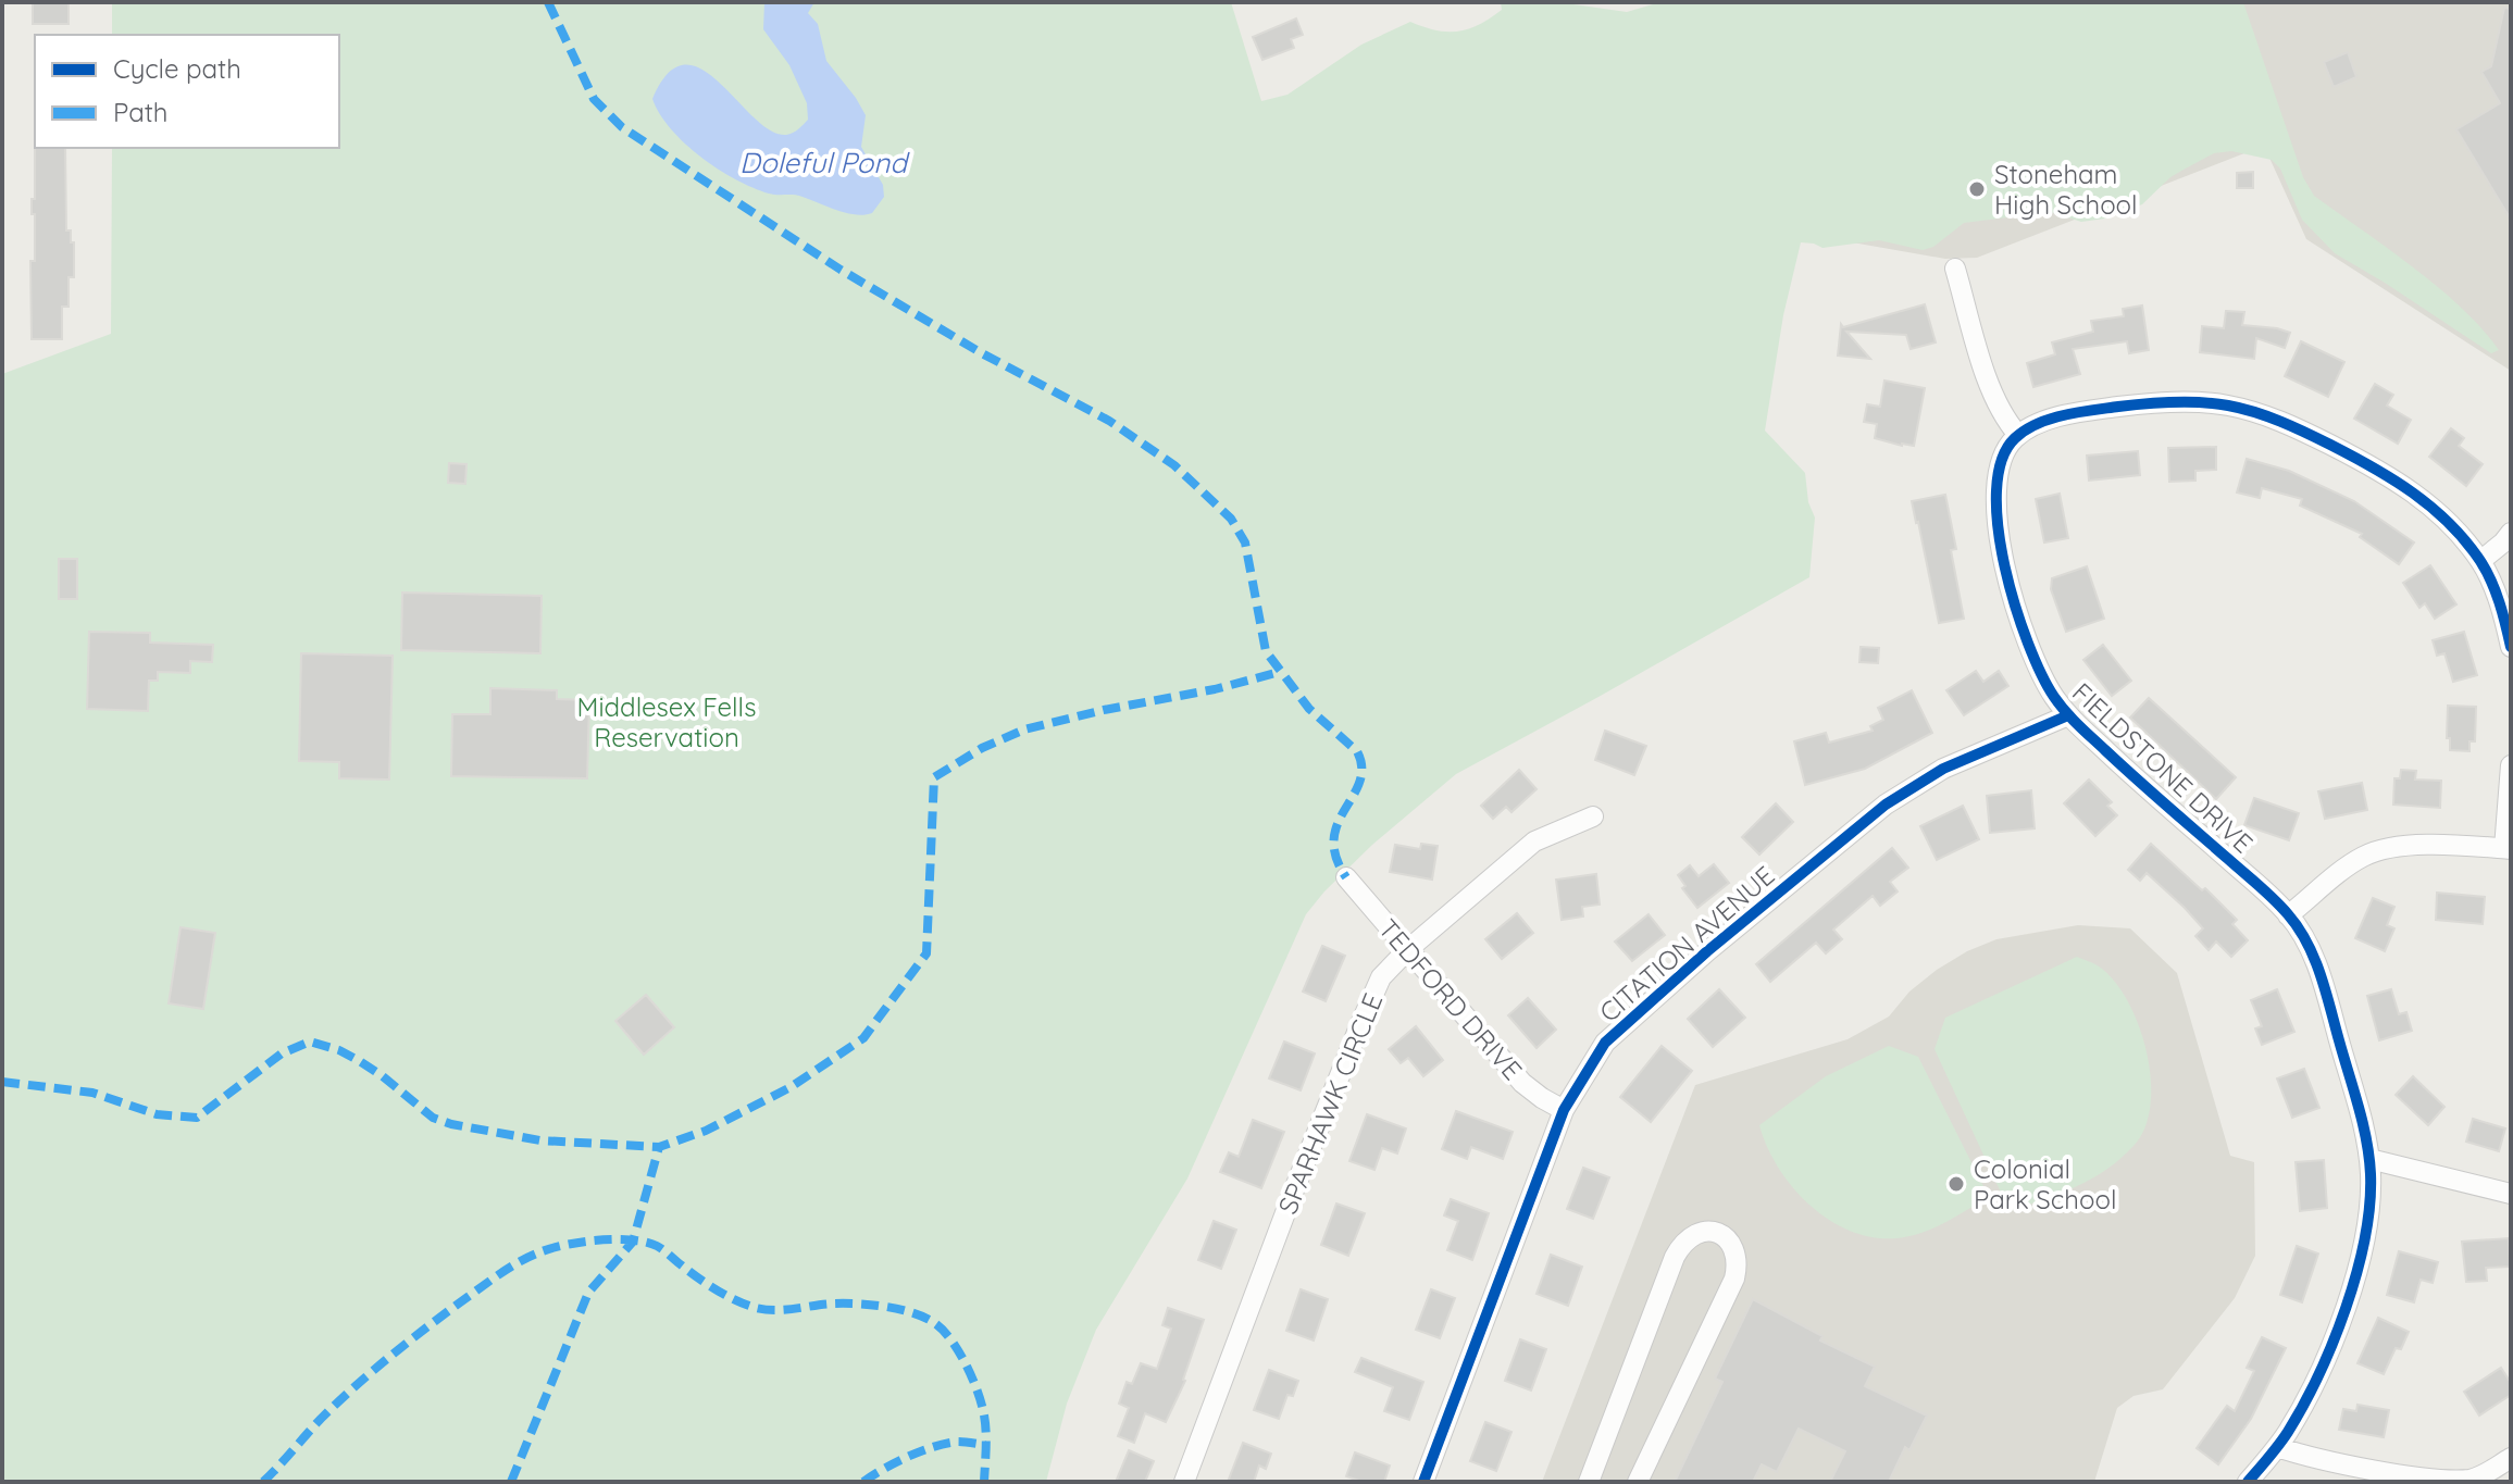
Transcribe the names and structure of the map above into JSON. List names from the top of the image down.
{
  "streets": {
    "street": [
      "FIELDSTONE DRIVE",
      "CITATION AVENUE",
      "TEDFORD DRIVE",
      "SPARHAWK CIRCLE"
    ]
  },
  "crossings": [
    ["FIELDSTONE DRIVE", "CITATION AVENUE"],
    ["CITATION AVENUE", "TEDFORD DRIVE"],
    ["TEDFORD DRIVE", "SPARHAWK CIRCLE"]
  ],
  "water": ["Doleful Pond"],
  "parks": ["Middlesex Fells Reservation"],
  "places": ["Stoneham High School", "Colonial Park School"],
  "legend": ["Cycle path", "Path"]
}
